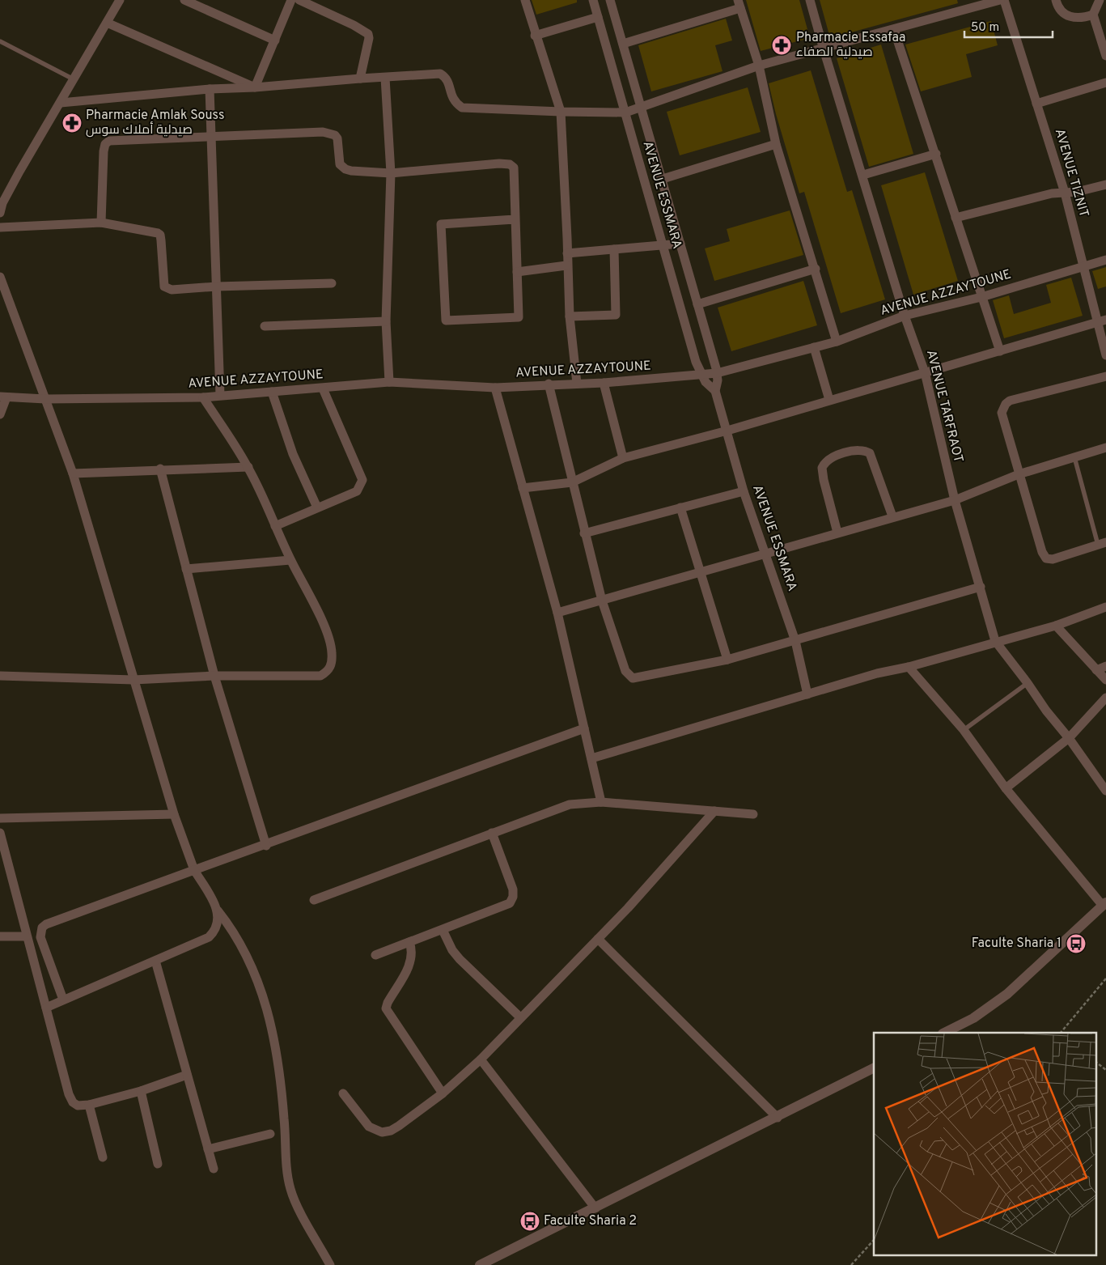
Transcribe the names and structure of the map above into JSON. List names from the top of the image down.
{
  "streets": {
    "street": [
      "AVENUE TIZNIT",
      "AVENUE ESSMARA",
      "AVENUE AZZAYTOUNE",
      "AVENUE TARFRAOT"
    ]
  },
  "crossings": [
    ["AVENUE TIZNIT", "AVENUE AZZAYTOUNE"],
    ["AVENUE ESSMARA", "AVENUE AZZAYTOUNE"],
    ["AVENUE AZZAYTOUNE", "AVENUE TARFRAOT"]
  ],
  "places": {
    "pharmacy": ["Pharmacie Essafaa صيدلية الصفاء", "Pharmacie Amlak Souss صيدلية أملاك سوس"],
    "bus stop": ["Faculte Sharia 1", "Faculte Sharia 2"]
  },
  "scale_bar": "50 m"
}
